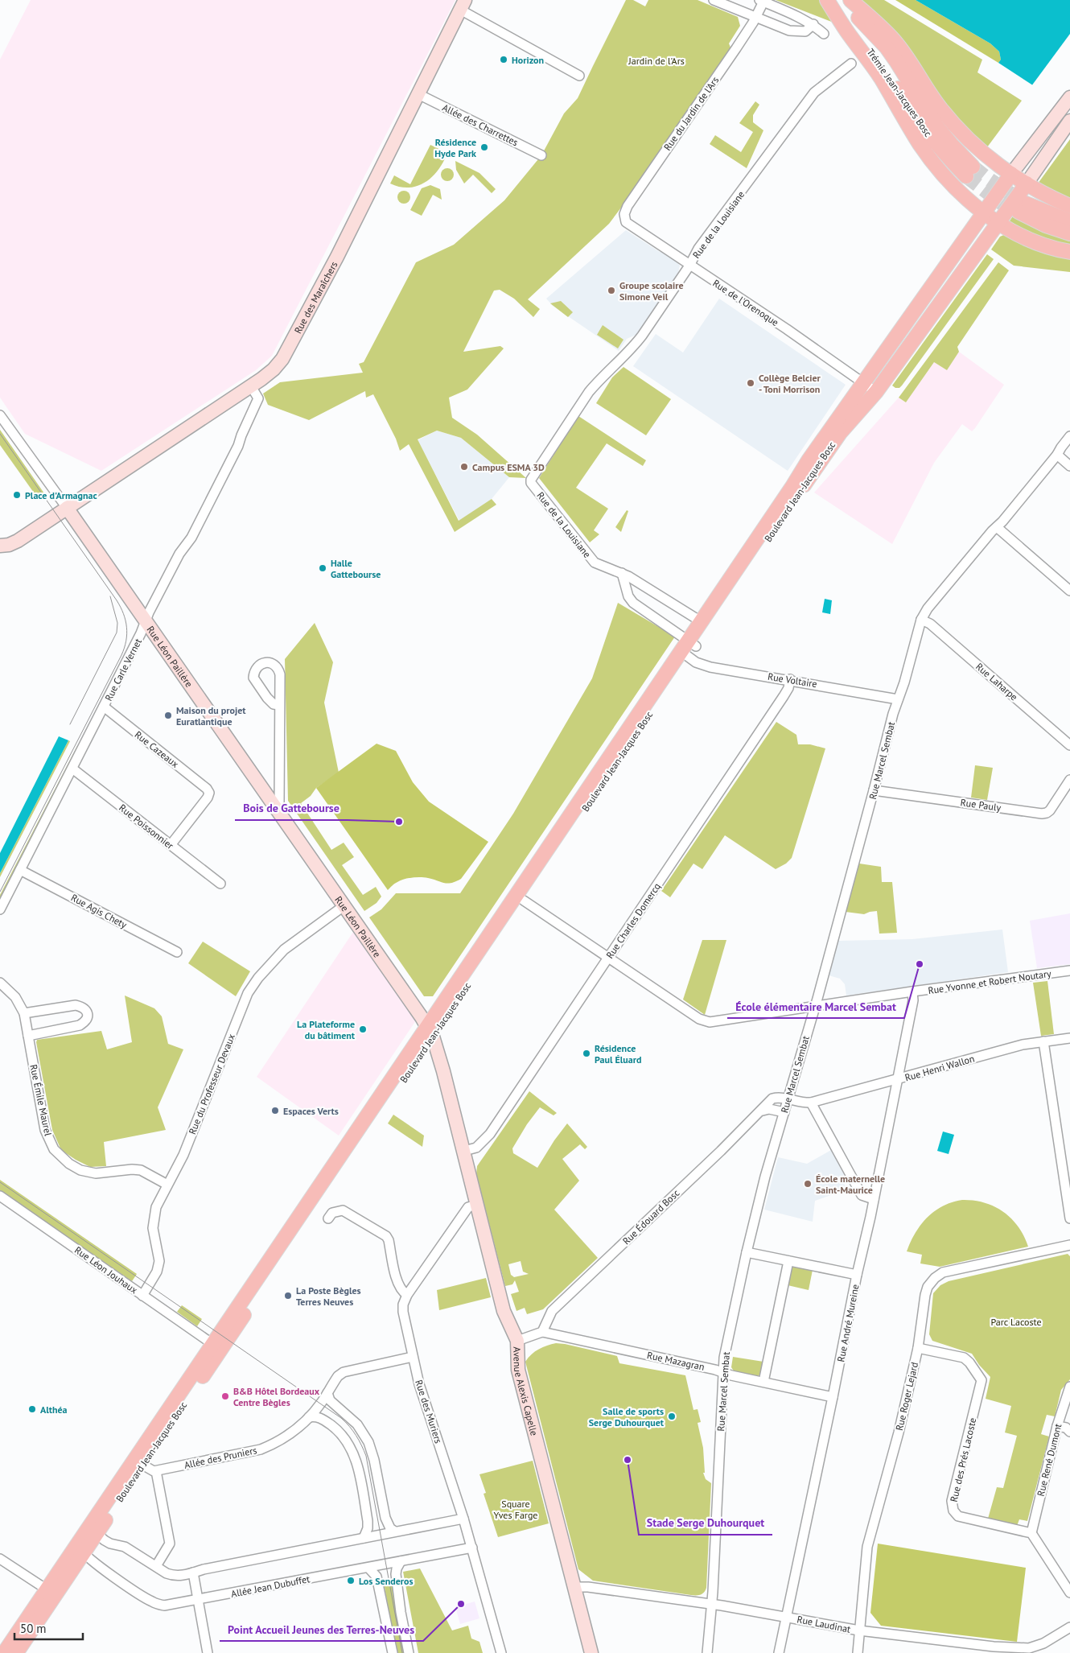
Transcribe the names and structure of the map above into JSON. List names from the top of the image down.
{
  "streets": {
    "main road": ["Trémie Jean-Jacques Bosc", "Boulevard Jean-Jacques Bosc"],
    "street": [
      "Rue du Jardin de l'Ars",
      "Allée des Charrettes",
      "Rue de la Louisiane",
      "Rue des Maraîchers",
      "Rue de l'Orenoque",
      "Rue Léon Paillère",
      "Rue Carle Vernet",
      "Rue Voltaire",
      "Rue Laharpe",
      "Rue Cazeaux",
      "Rue Marcel Sembat",
      "Rue Pauly",
      "Rue Poissonnier",
      "Rue Agis Chety",
      "Rue Charles Domercq",
      "Rue Yvonne et Robert Noutary",
      "Rue Henri Wallon",
      "Rue du Professeur Devaux",
      "Rue Émile Maurel",
      "Rue Édouard Bosc",
      "Rue Léon Jouhaux",
      "Rue André Mureine",
      "Rue Mazagran",
      "Avenue Alexis Capelle",
      "Rue Roger Lejard",
      "Rue des Muriers",
      "Allée des Pruniers",
      "Rue des Prés Lacoste",
      "Rue René Dumont",
      "Allée Jean Dubuffet",
      "Rue Laudinat"
    ]
  },
  "crossings": [
    ["Rue du Jardin de l'Ars", "Rue de l'Orenoque"],
    ["Allée des Charrettes", "Rue des Maraîchers"],
    ["Rue de la Louisiane", "Rue de l'Orenoque"],
    ["Rue de la Louisiane", "Boulevard Jean-Jacques Bosc"],
    ["Rue des Maraîchers", "Rue Léon Paillère"],
    ["Rue des Maraîchers", "Rue Carle Vernet"],
    ["Rue de l'Orenoque", "Boulevard Jean-Jacques Bosc"],
    ["Boulevard Jean-Jacques Bosc", "Rue Léon Paillère"],
    ["Boulevard Jean-Jacques Bosc", "Rue Voltaire"],
    ["Boulevard Jean-Jacques Bosc", "Rue Yvonne et Robert Noutary"],
    ["Boulevard Jean-Jacques Bosc", "Rue Léon Jouhaux"],
    ["Boulevard Jean-Jacques Bosc", "Avenue Alexis Capelle"],
    ["Boulevard Jean-Jacques Bosc", "Allée Jean Dubuffet"],
    ["Rue Léon Paillère", "Rue Carle Vernet"],
    ["Rue Léon Paillère", "Rue du Professeur Devaux"],
    ["Rue Léon Paillère", "Avenue Alexis Capelle"],
    ["Rue Carle Vernet", "Rue Cazeaux"],
    ["Rue Carle Vernet", "Rue Poissonnier"],
    ["Rue Carle Vernet", "Rue Agis Chety"],
    ["Rue Voltaire", "Rue Marcel Sembat"],
    ["Rue Voltaire", "Rue Charles Domercq"],
    ["Rue Laharpe", "Rue Marcel Sembat"],
    ["Rue Cazeaux", "Rue Poissonnier"],
    ["Rue Marcel Sembat", "Rue Pauly"],
    ["Rue Marcel Sembat", "Rue Yvonne et Robert Noutary"],
    ["Rue Marcel Sembat", "Rue Henri Wallon"],
    ["Rue Marcel Sembat", "Rue Édouard Bosc"],
    ["Rue Marcel Sembat", "Rue Mazagran"],
    ["Rue Marcel Sembat", "Rue Laudinat"],
    ["Rue Charles Domercq", "Rue Yvonne et Robert Noutary"],
    ["Rue Charles Domercq", "Avenue Alexis Capelle"],
    ["Rue Yvonne et Robert Noutary", "Rue André Mureine"],
    ["Rue Henri Wallon", "Rue Édouard Bosc"],
    ["Rue Henri Wallon", "Rue André Mureine"],
    ["Rue du Professeur Devaux", "Rue Émile Maurel"],
    ["Rue du Professeur Devaux", "Rue Léon Jouhaux"],
    ["Rue Édouard Bosc", "Rue Mazagran"],
    ["Rue André Mureine", "Rue Mazagran"],
    ["Rue André Mureine", "Rue Laudinat"],
    ["Avenue Alexis Capelle", "Rue Laudinat"],
    ["Rue Roger Lejard", "Rue des Prés Lacoste"],
    ["Rue Roger Lejard", "Rue Laudinat"],
    ["Rue des Muriers", "Allée des Pruniers"],
    ["Rue des Muriers", "Allée Jean Dubuffet"],
    ["Rue des Prés Lacoste", "Rue René Dumont"]
  ],
  "parks": ["Jardin de l'Ars", "Parc Lacoste", "Square Yves Farge"],
  "places": [
    "Horizon",
    "Résidence Hyde Park",
    "Groupe scolaire Simone Veil",
    "Collège Belcier - Toni Morrison",
    "Campus ESMA 3D",
    "Place d'Armagnac",
    "Halle Gattebourse",
    "Maison du projet Euratlantique",
    "Bois de Gattebourse",
    "École élémentaire Marcel Sembat",
    "La Plateforme du bâtiment",
    "Résidence Paul Éluard",
    "Espaces Verts",
    "École maternelle Saint-Maurice",
    "La Poste Bègles Terres Neuves",
    "B&B Hôtel Bordeaux Centre Bègles",
    "Althéa",
    "Salle de sports Serge Duhourquet",
    "Stade Serge Duhourquet",
    "Los Senderos",
    "Point Accueil Jeunes des Terres-Neuves"
  ],
  "scale_bar": "50 m"
}
